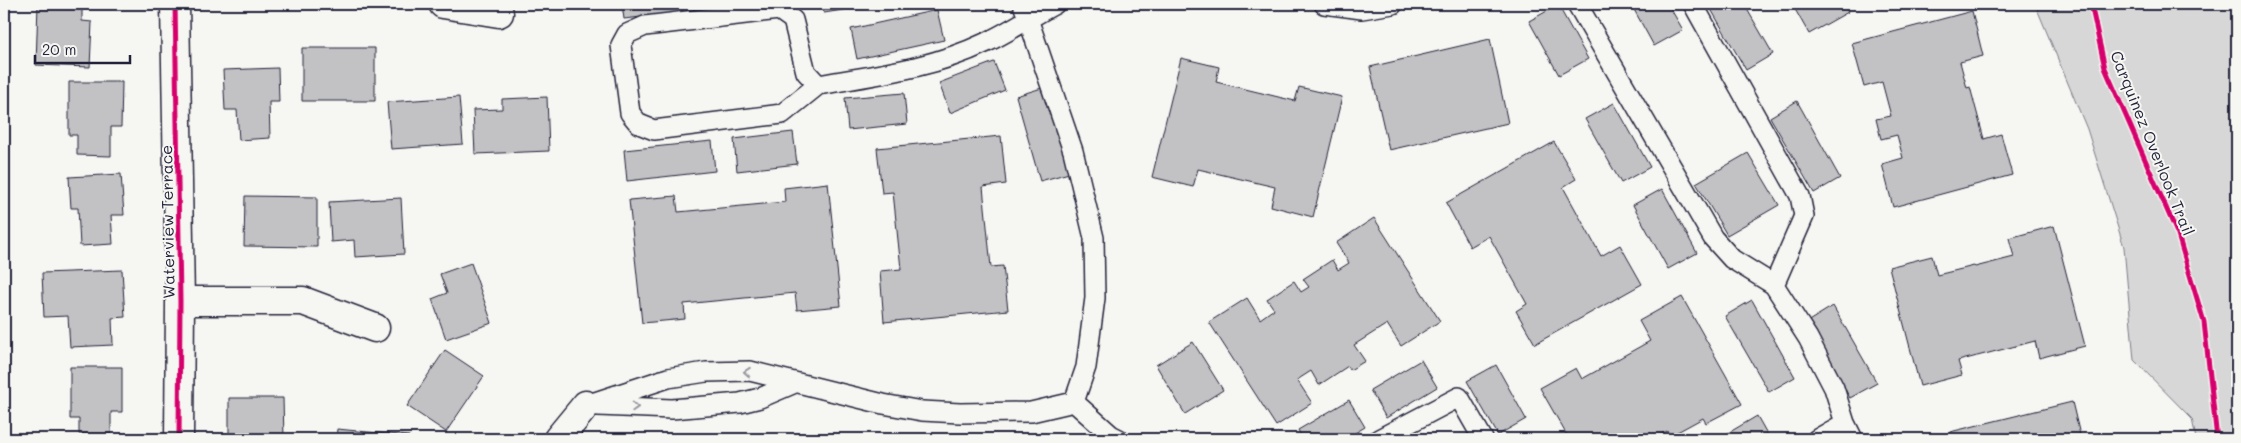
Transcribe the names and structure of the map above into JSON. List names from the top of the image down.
{
  "streets": {
    "street": ["Waterview Terrace"],
    "cycle path": ["Carquinez Overlook Trail"]
  },
  "scale_bar": "20 m"
}
